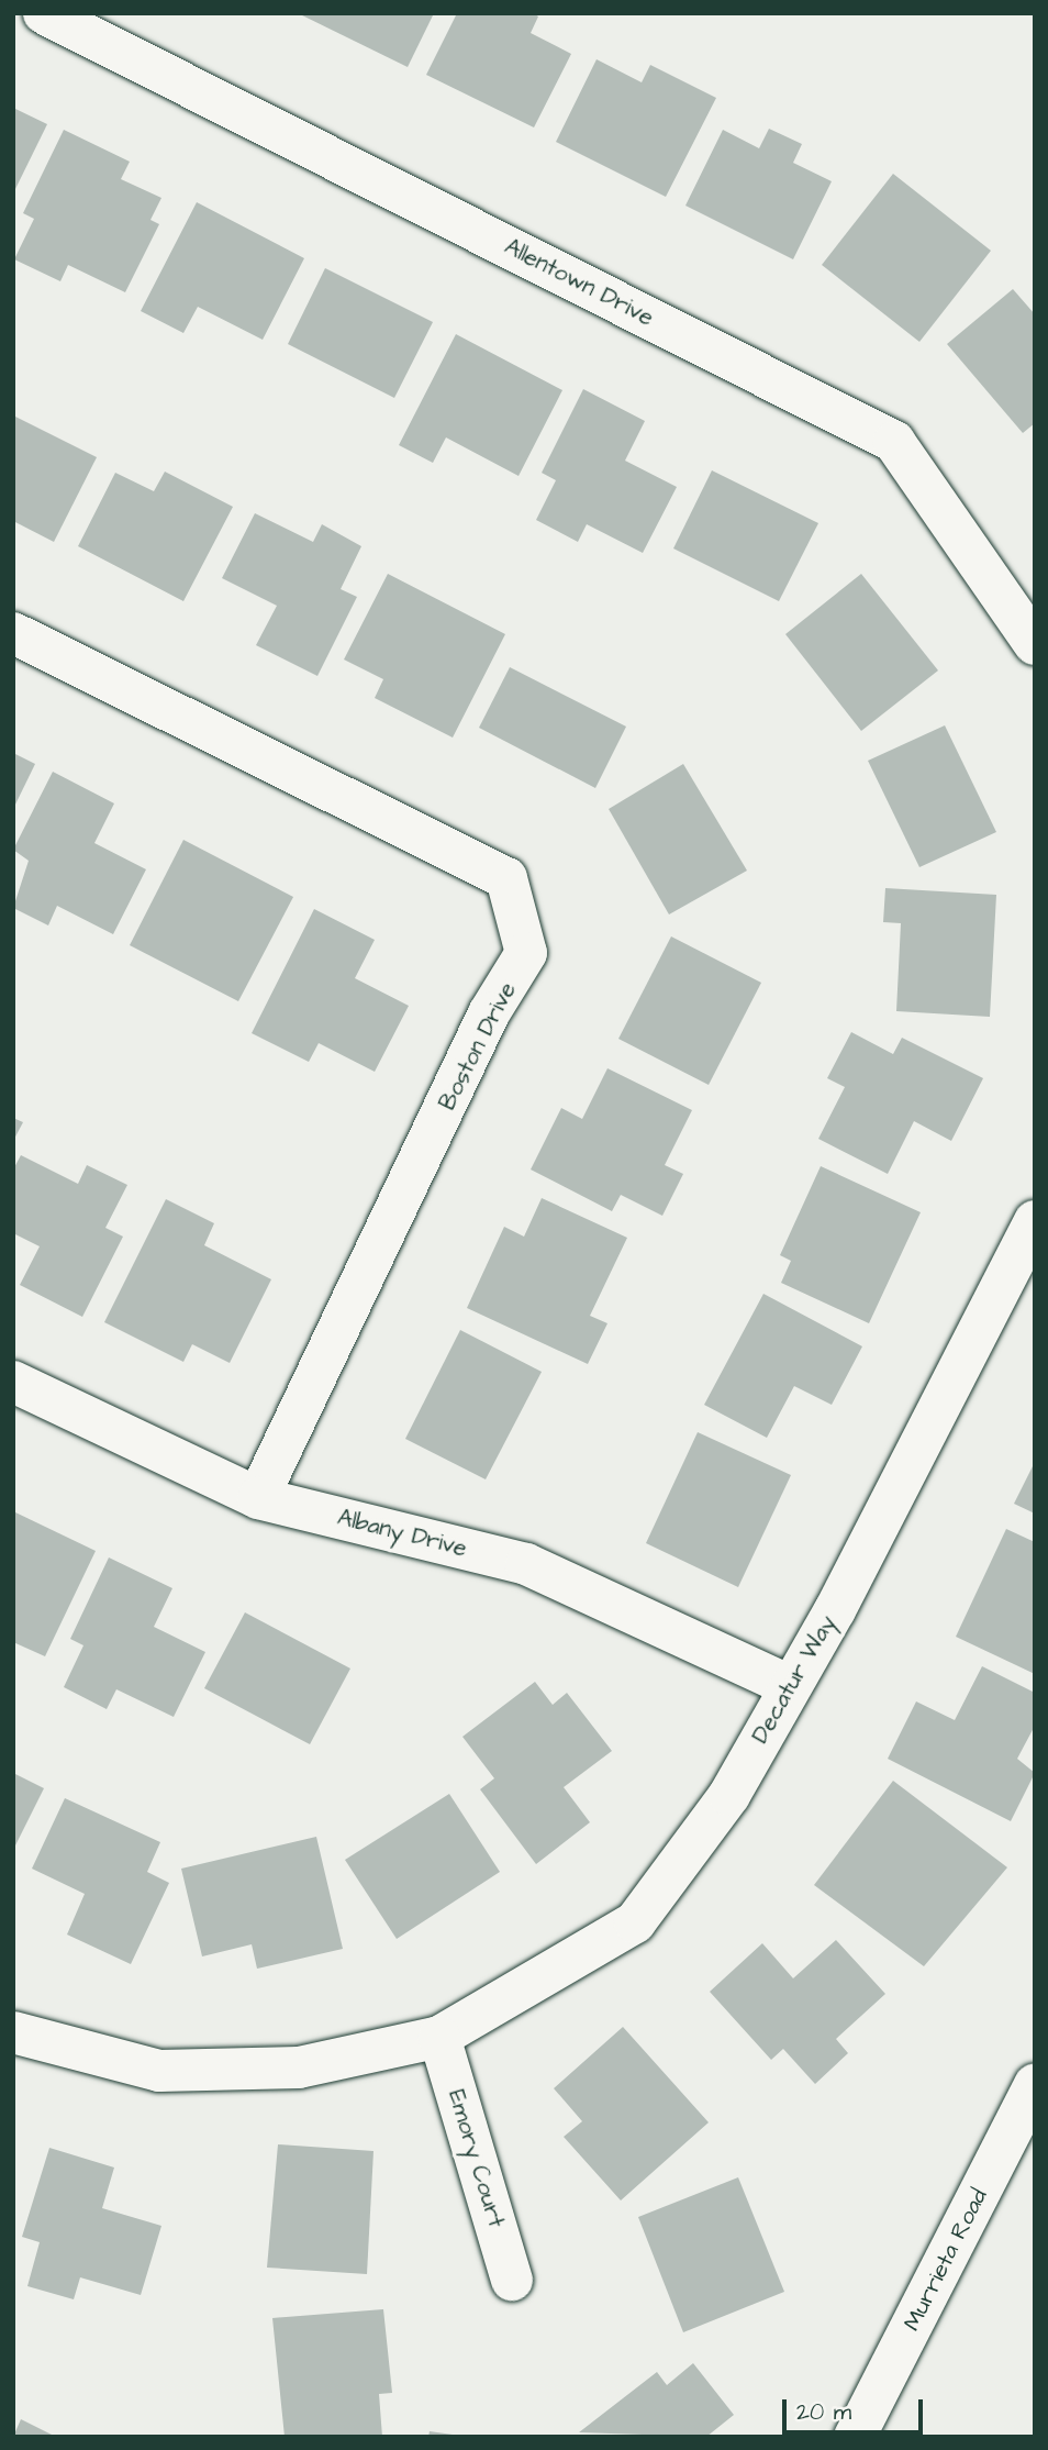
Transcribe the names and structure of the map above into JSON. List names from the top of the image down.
{
  "streets": {
    "street": [
      "Allentown Drive",
      "Boston Drive",
      "Albany Drive",
      "Decatur Way",
      "Emory Court",
      "Murrieta Road"
    ]
  },
  "crossings": [
    ["Boston Drive", "Albany Drive"],
    ["Albany Drive", "Decatur Way"],
    ["Decatur Way", "Emory Court"]
  ],
  "scale_bar": "20 m"
}
